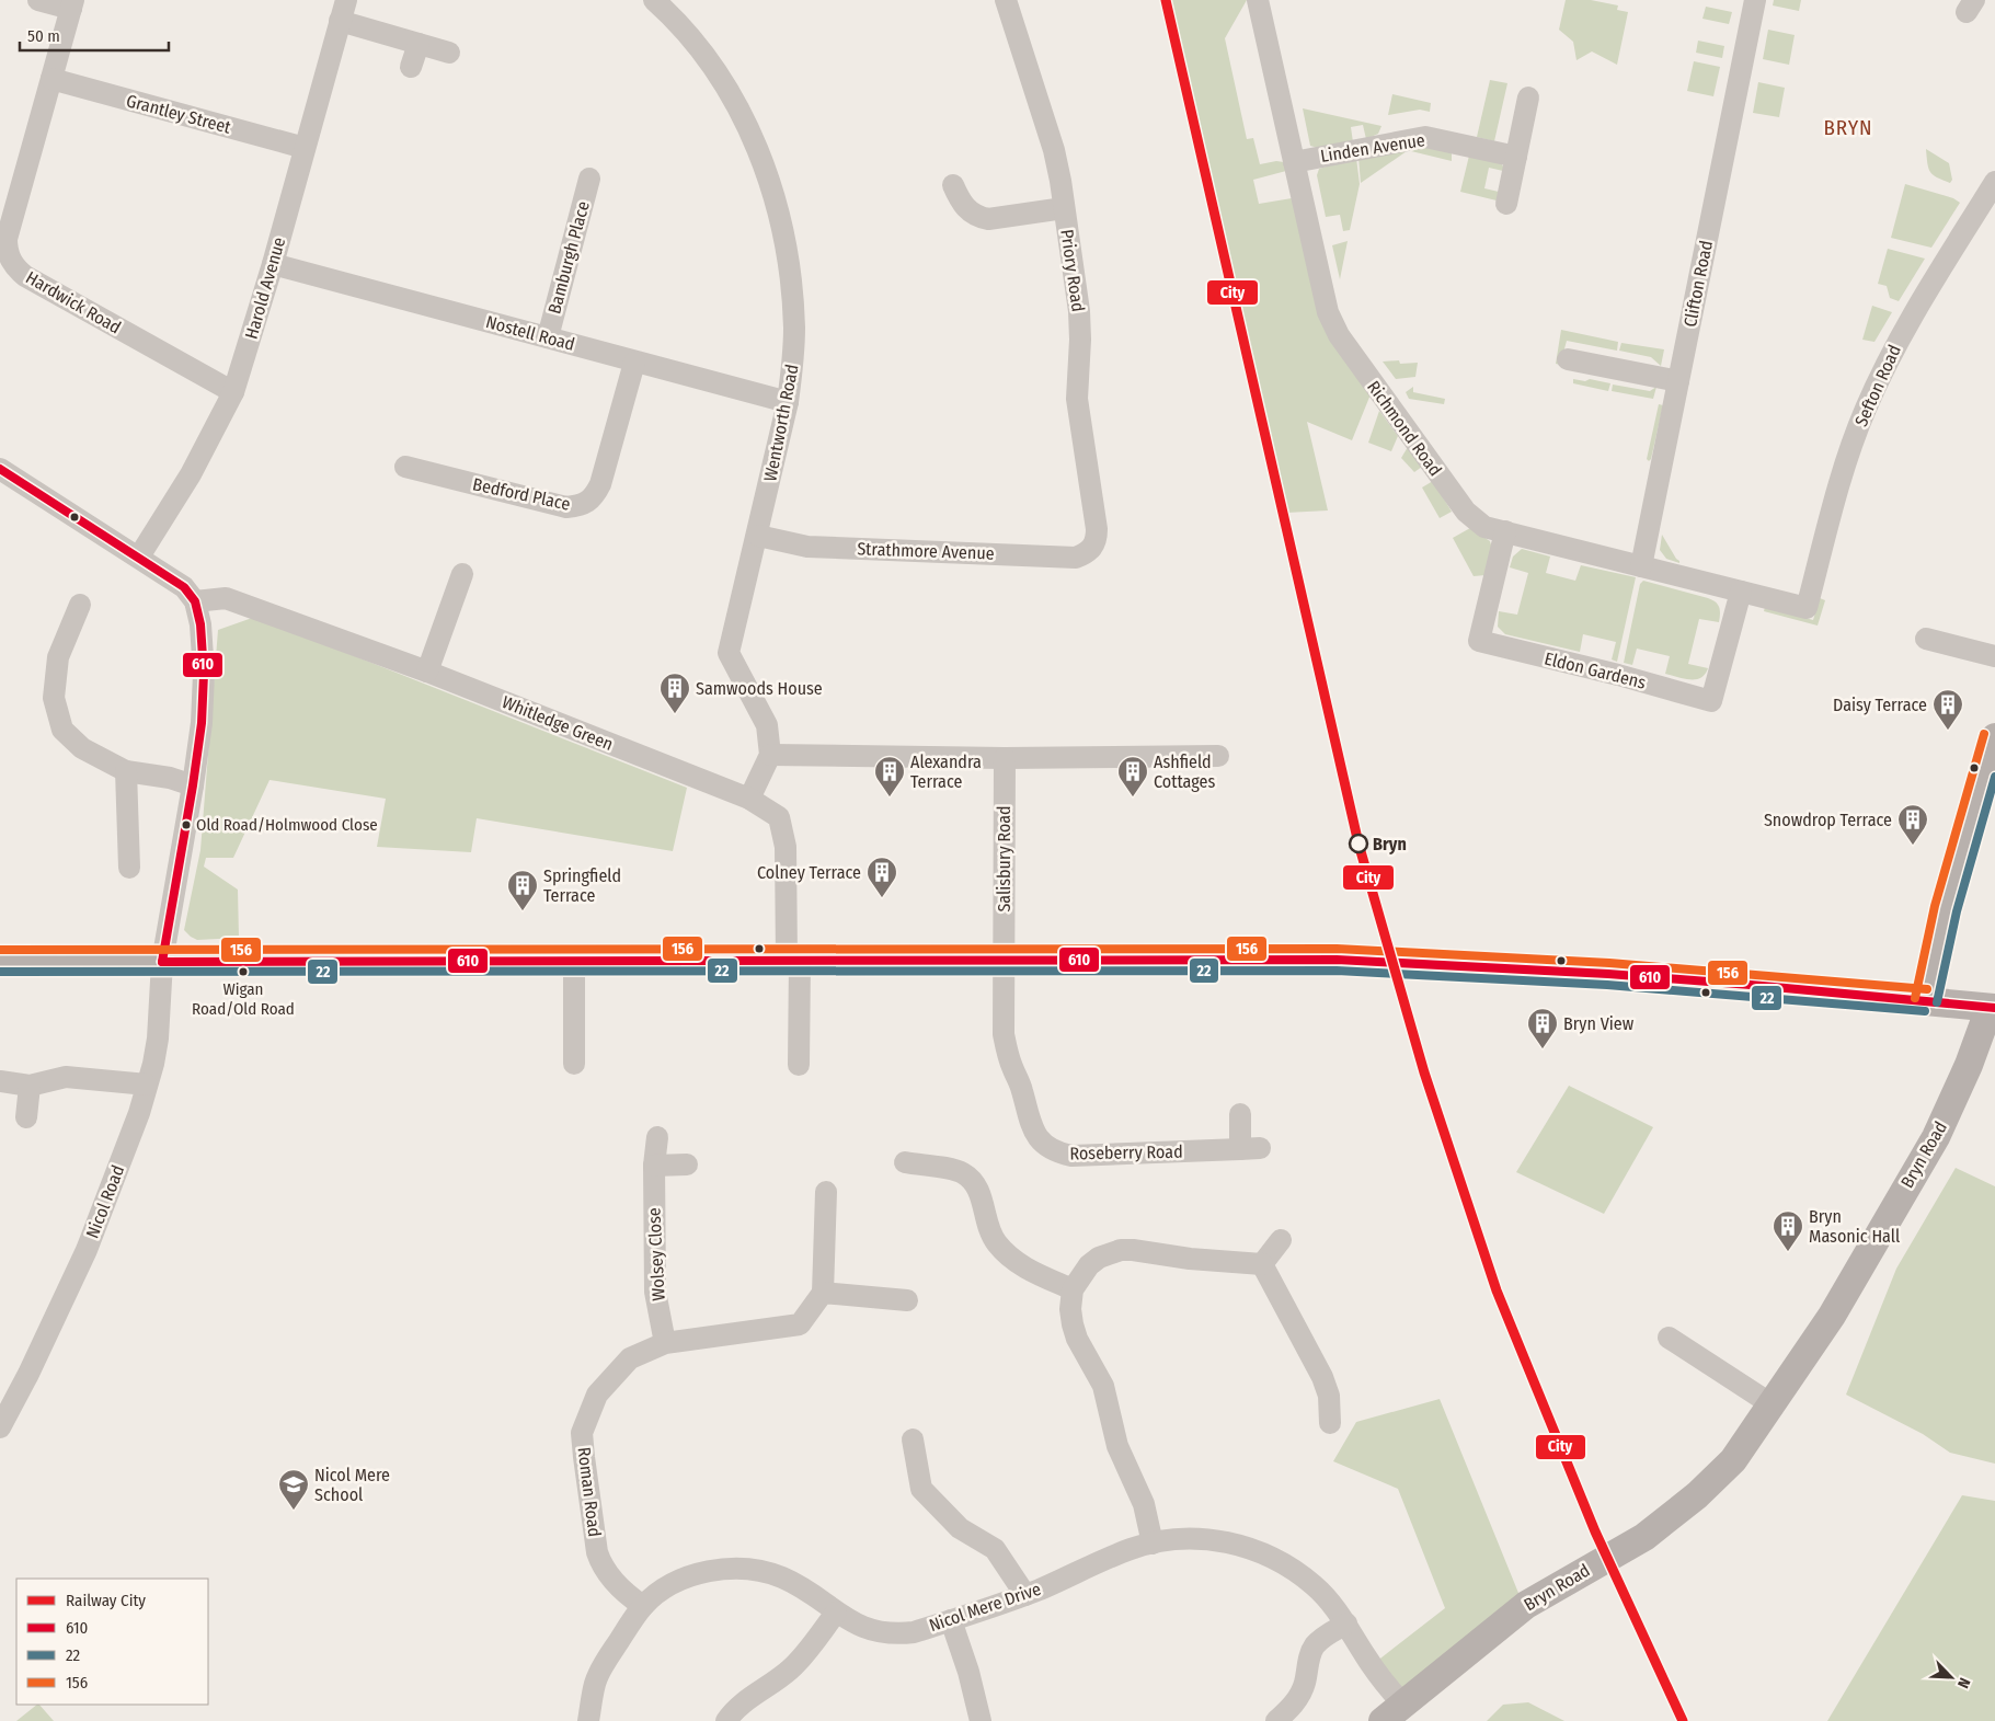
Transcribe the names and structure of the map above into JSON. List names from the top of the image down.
{
  "streets": {
    "main road": ["Bryn Road"],
    "street": [
      "Grantley Street",
      "Linden Avenue",
      "Bamburgh Place",
      "Priory Road",
      "Clifton Road",
      "Harold Avenue",
      "Hardwick Road",
      "Nostell Road",
      "Sefton Road",
      "Wentworth Road",
      "Richmond Road",
      "Bedford Place",
      "Strathmore Avenue",
      "Eldon Gardens",
      "Whitledge Green",
      "Salisbury Road",
      "Roseberry Road",
      "Nicol Road",
      "Wolsey Close",
      "Roman Road",
      "Nicol Mere Drive"
    ]
  },
  "crossings": [
    ["Grantley Street", "Harold Avenue"],
    ["Grantley Street", "Hardwick Road"],
    ["Linden Avenue", "Richmond Road"],
    ["Bamburgh Place", "Nostell Road"],
    ["Priory Road", "Strathmore Avenue"],
    ["Clifton Road", "Richmond Road"],
    ["Harold Avenue", "Hardwick Road"],
    ["Harold Avenue", "Nostell Road"],
    ["Nostell Road", "Wentworth Road"],
    ["Nostell Road", "Bedford Place"],
    ["Sefton Road", "Richmond Road"],
    ["Wentworth Road", "Strathmore Avenue"],
    ["Richmond Road", "Eldon Gardens"],
    ["Whitledge Green", "Nicol Road"],
    ["Salisbury Road", "Roseberry Road"],
    ["Bryn Road", "Nicol Mere Drive"],
    ["Wolsey Close", "Roman Road"],
    ["Roman Road", "Nicol Mere Drive"]
  ],
  "districts": ["BRYN"],
  "places": {
    "building": [
      "Samwoods House",
      "Daisy Terrace",
      "Alexandra Terrace",
      "Ashfield Cottages",
      "Snowdrop Terrace",
      "Colney Terrace",
      "Springfield Terrace",
      "Bryn View",
      "Bryn Masonic Hall"
    ],
    "other": ["Old Road/Holmwood Close", "Bryn", "Wigan Road/Old Road"],
    "school or university": ["Nicol Mere School"]
  },
  "lines": [
    "rail line City",
    "transit line 610",
    "transit line 156",
    "transit line 22"
  ],
  "legend": [
    "Railway City",
    "610",
    "22",
    "156"
  ],
  "scale_bar": "50 m",
  "north": "bottom right"
}
